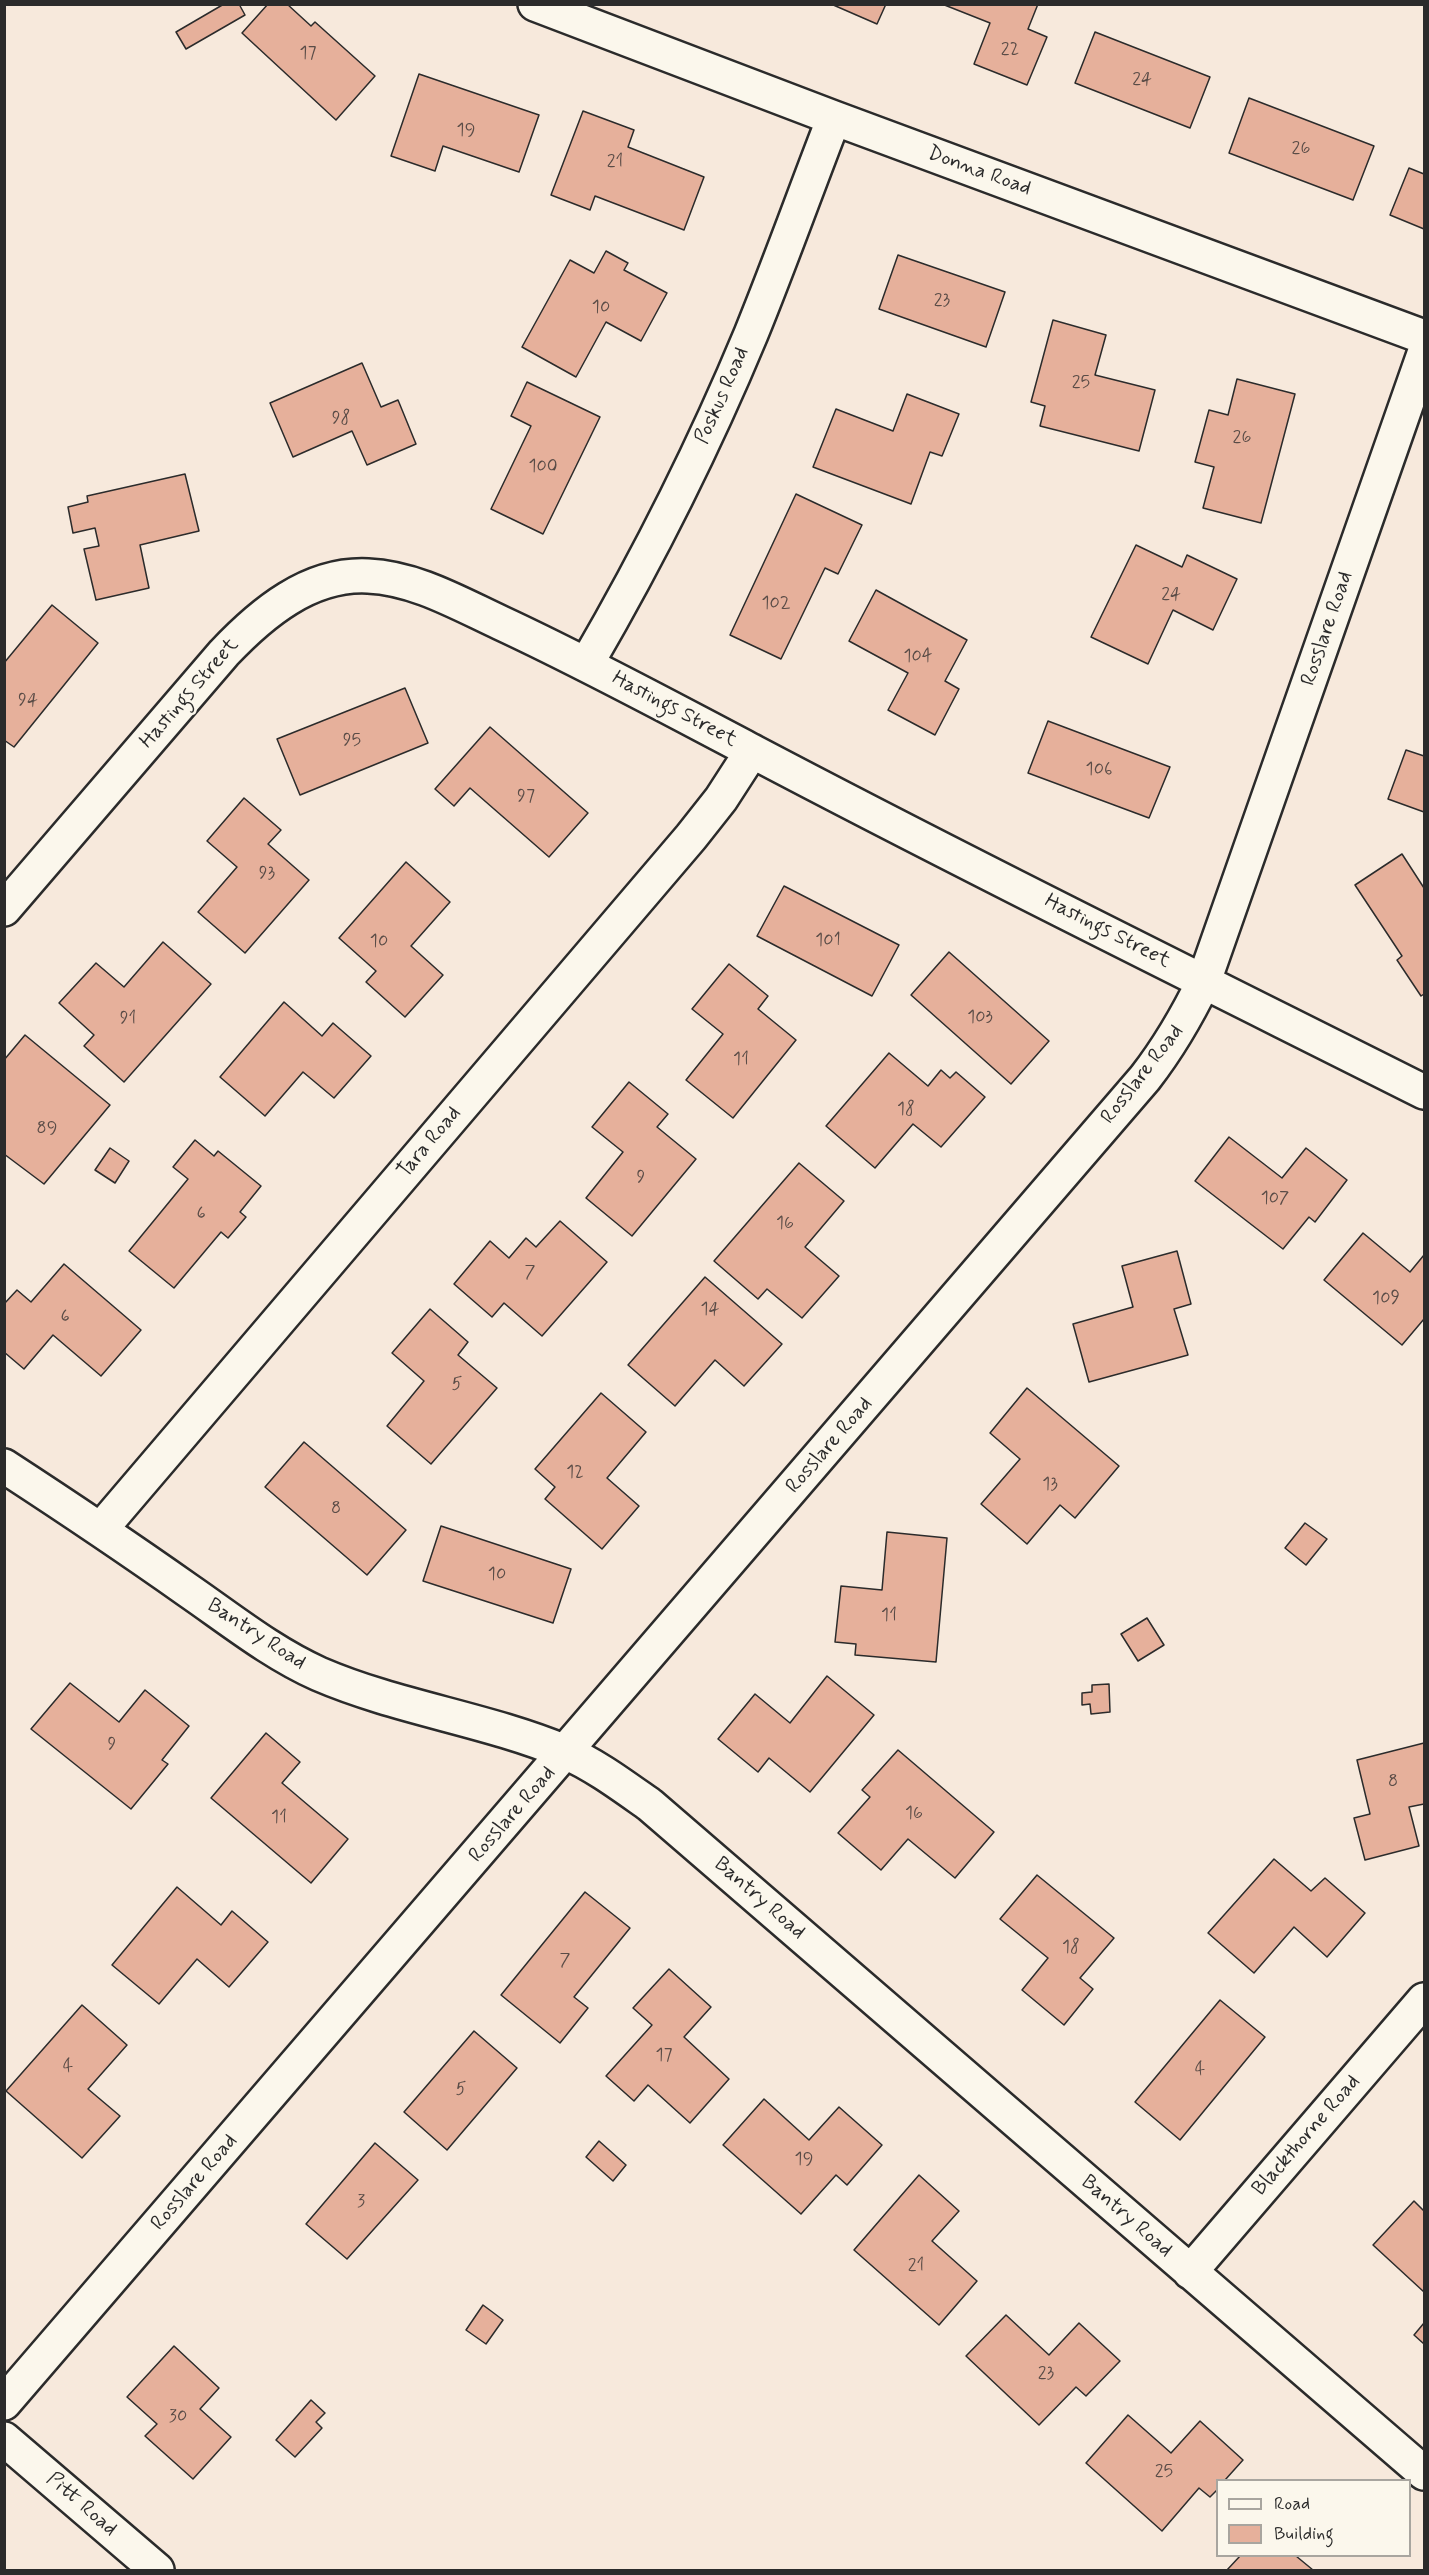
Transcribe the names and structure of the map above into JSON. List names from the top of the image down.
{
  "streets": {
    "street": [
      "Donna Road",
      "Poskus Road",
      "Rosslare Road",
      "Hastings Street",
      "Tara Road",
      "Bantry Road",
      "Blackthorne Road",
      "Pitt Road"
    ]
  },
  "crossings": [
    ["Donna Road", "Poskus Road"],
    ["Poskus Road", "Hastings Street"],
    ["Rosslare Road", "Hastings Street"],
    ["Rosslare Road", "Bantry Road"],
    ["Hastings Street", "Tara Road"],
    ["Tara Road", "Bantry Road"],
    ["Bantry Road", "Blackthorne Road"]
  ],
  "house_numbers": [
    "22",
    "17",
    "24",
    "19",
    "26",
    "21",
    "23",
    "10",
    "25",
    "98",
    "26",
    "100",
    "24",
    "102",
    "104",
    "94",
    "95",
    "106",
    "97",
    "93",
    "101",
    "10",
    "103",
    "91",
    "11",
    "18",
    "89",
    "9",
    "107",
    "6",
    "16",
    "7",
    "109",
    "14",
    "6",
    "5",
    "12",
    "13",
    "8",
    "10",
    "11",
    "9",
    "8",
    "16",
    "11",
    "18",
    "7",
    "17",
    "4",
    "4",
    "5",
    "19",
    "3",
    "21",
    "23",
    "30",
    "25"
  ],
  "legend": ["Road", "Building"]
}
